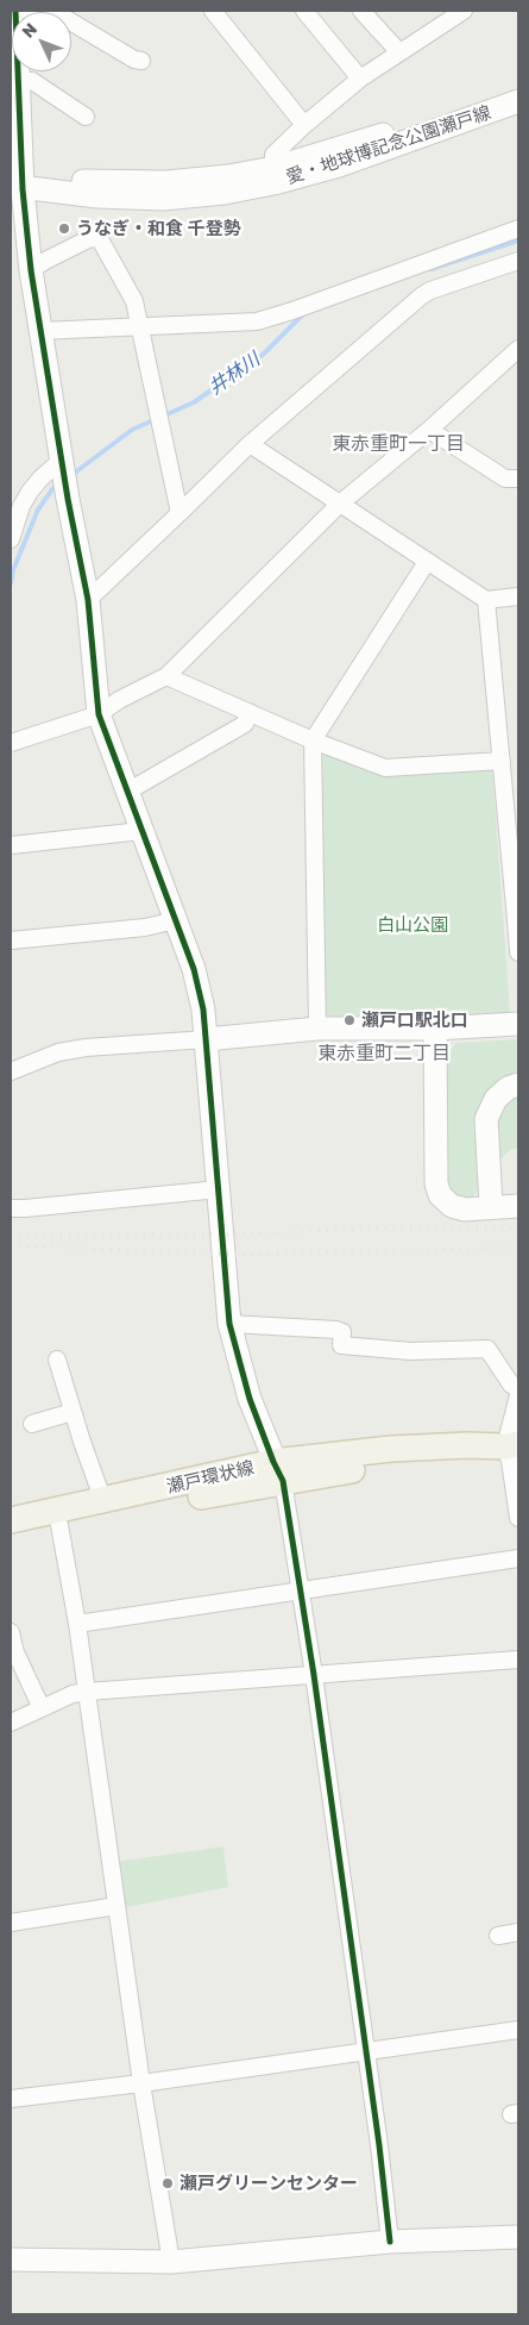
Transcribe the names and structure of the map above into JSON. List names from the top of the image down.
{
  "streets": {
    "main road": ["瀬戸環状線"],
    "street": ["愛・地球博記念公園瀬戸線"]
  },
  "districts": ["東赤重町一丁目", "東赤重町二丁目"],
  "water": ["井林川"],
  "parks": ["白山公園"],
  "places": ["うなぎ・和食 千登勢", "瀬戸口駅北口", "瀬戸グリーンセンター"],
  "north": "top left"
}
